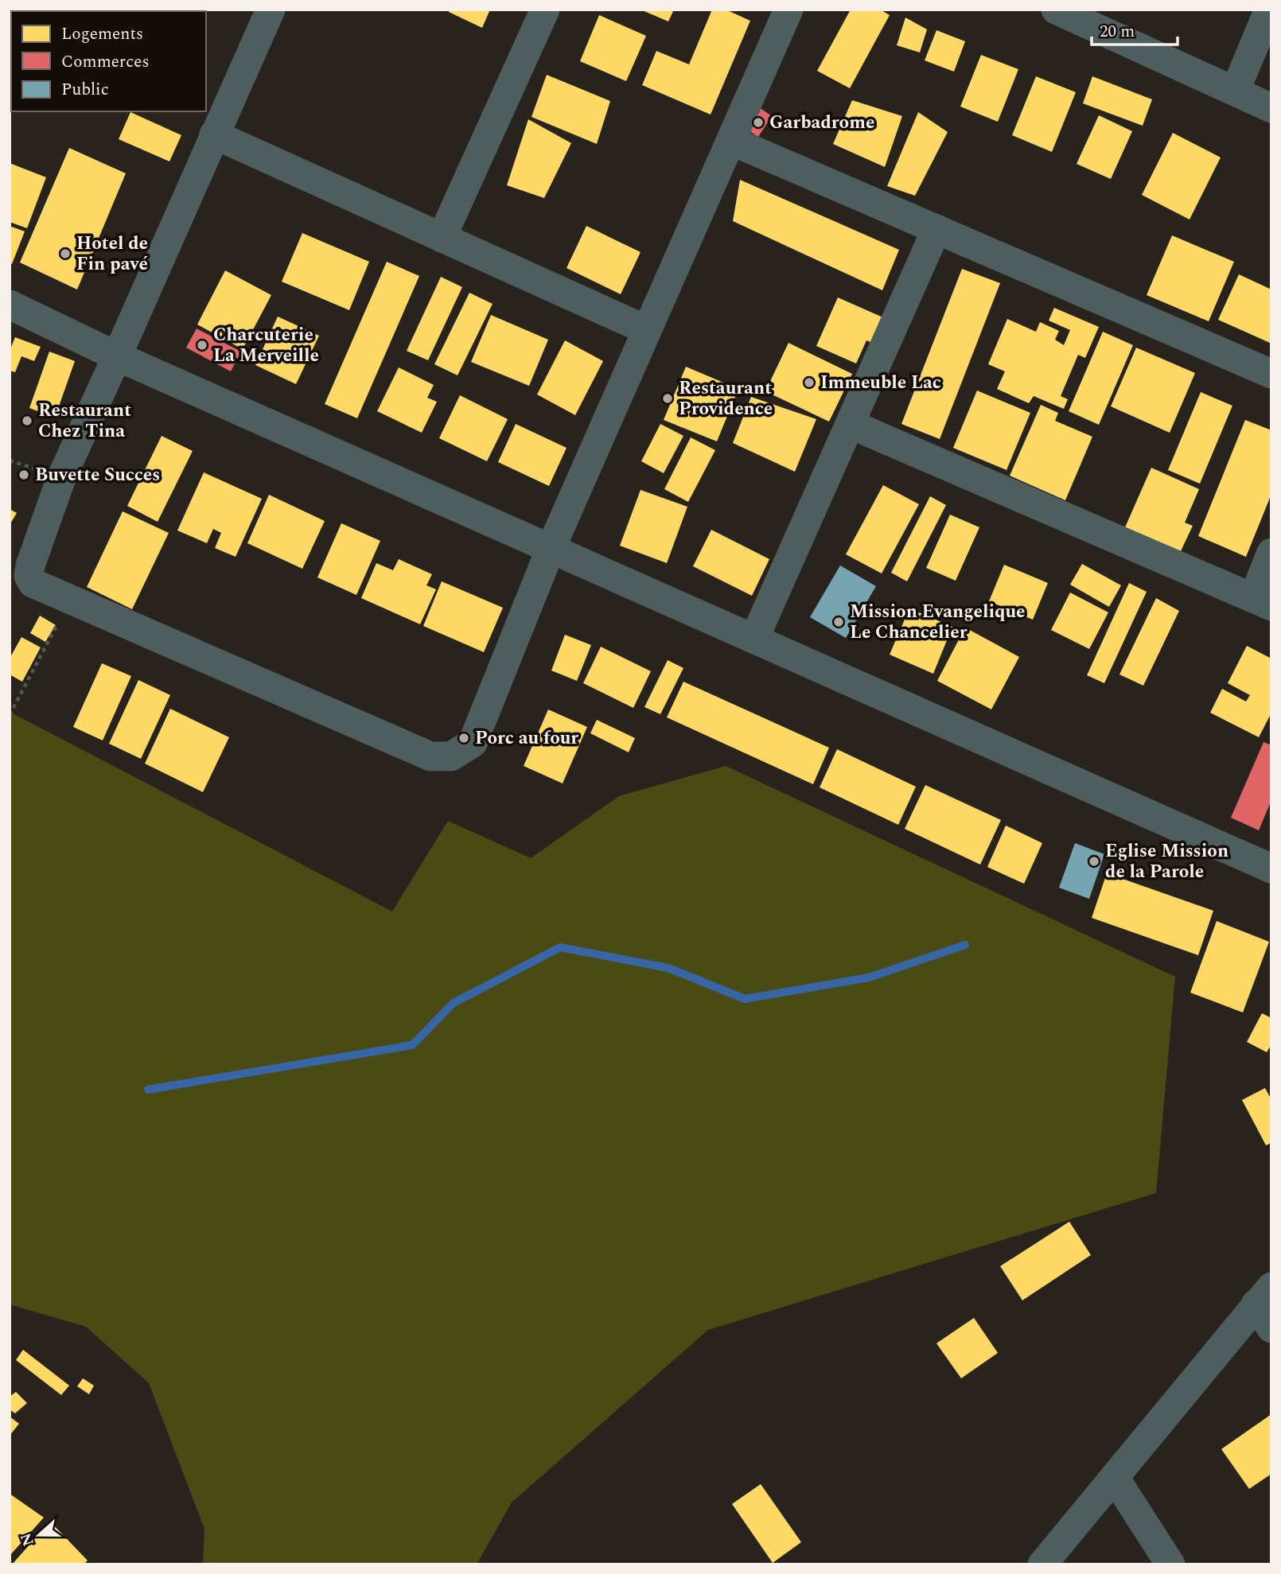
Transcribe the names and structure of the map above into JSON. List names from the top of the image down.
{
  "places": [
    "Garbadrome",
    "Hotel de Fin pavé",
    "Charcuterie La Merveille",
    "Immeuble Lac",
    "Restaurant Providence",
    "Restaurant Chez Tina",
    "Buvette Succes",
    "Mission Evangelique Le Chancelier",
    "Porc au four",
    "Eglise Mission de la Parole"
  ],
  "legend": ["Logements", "Commerces", "Public"],
  "scale_bar": "20 m",
  "north": "left"
}
